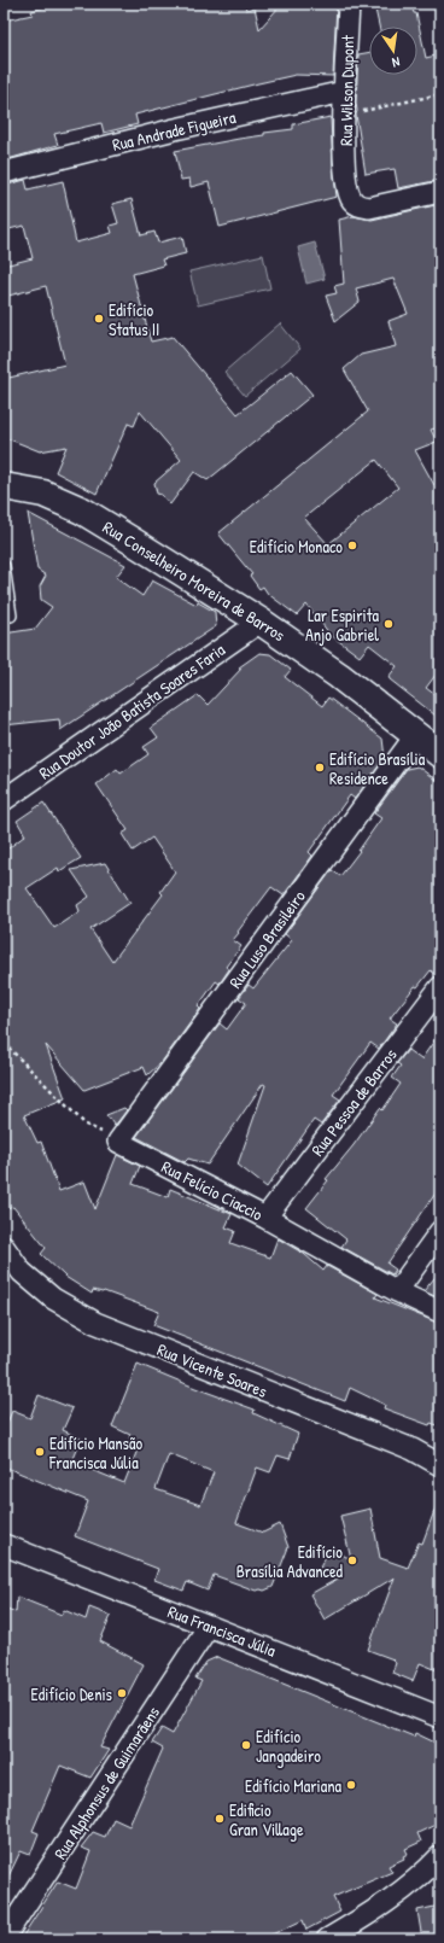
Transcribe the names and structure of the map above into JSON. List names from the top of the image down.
{
  "streets": {
    "main road": ["Rua Conselheiro Moreira de Barros"],
    "street": [
      "Rua Wilson Dupont",
      "Rua Andrade Figueira",
      "Rua Doutor João Batista Soares Faria",
      "Rua Luso Brasileiro",
      "Rua Pessoa de Barros",
      "Rua Felício Ciaccio",
      "Rua Vicente Soares",
      "Rua Francisca Júlia",
      "Rua Alphonsus de Guimarãens"
    ]
  },
  "crossings": [
    ["Rua Wilson Dupont", "Rua Andrade Figueira"],
    ["Rua Conselheiro Moreira de Barros", "Rua Doutor João Batista Soares Faria"],
    ["Rua Conselheiro Moreira de Barros", "Rua Luso Brasileiro"],
    ["Rua Luso Brasileiro", "Rua Felício Ciaccio"],
    ["Rua Pessoa de Barros", "Rua Felício Ciaccio"],
    ["Rua Francisca Júlia", "Rua Alphonsus de Guimarãens"]
  ],
  "places": [
    "Edifício Status II",
    "Edifício Monaco",
    "Lar Espirita Anjo Gabriel",
    "Edifício Brasília Residence",
    "Edifício Mansão Francisca Júlia",
    "Edifício Brasília Advanced",
    "Edifício Denis",
    "Edifício Jangadeiro",
    "Edifício Mariana",
    "Edificio Gran Village"
  ],
  "north": "bottom"
}
